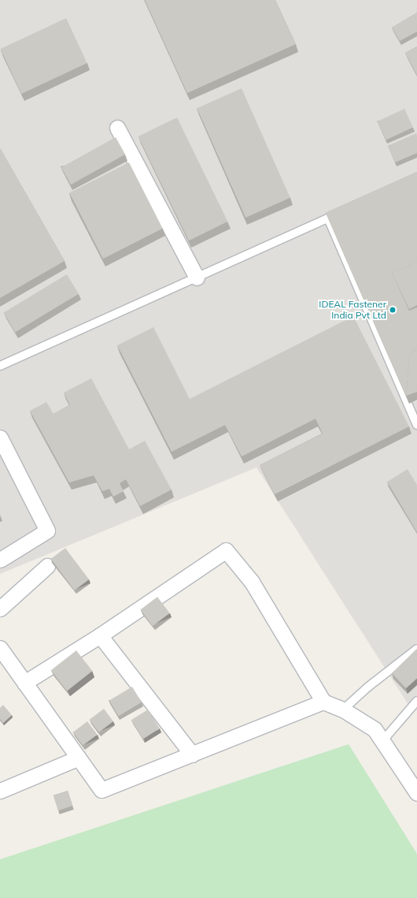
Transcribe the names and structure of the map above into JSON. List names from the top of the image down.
{
  "places": ["IDEAL Fastener India Pvt Ltd"]
}
